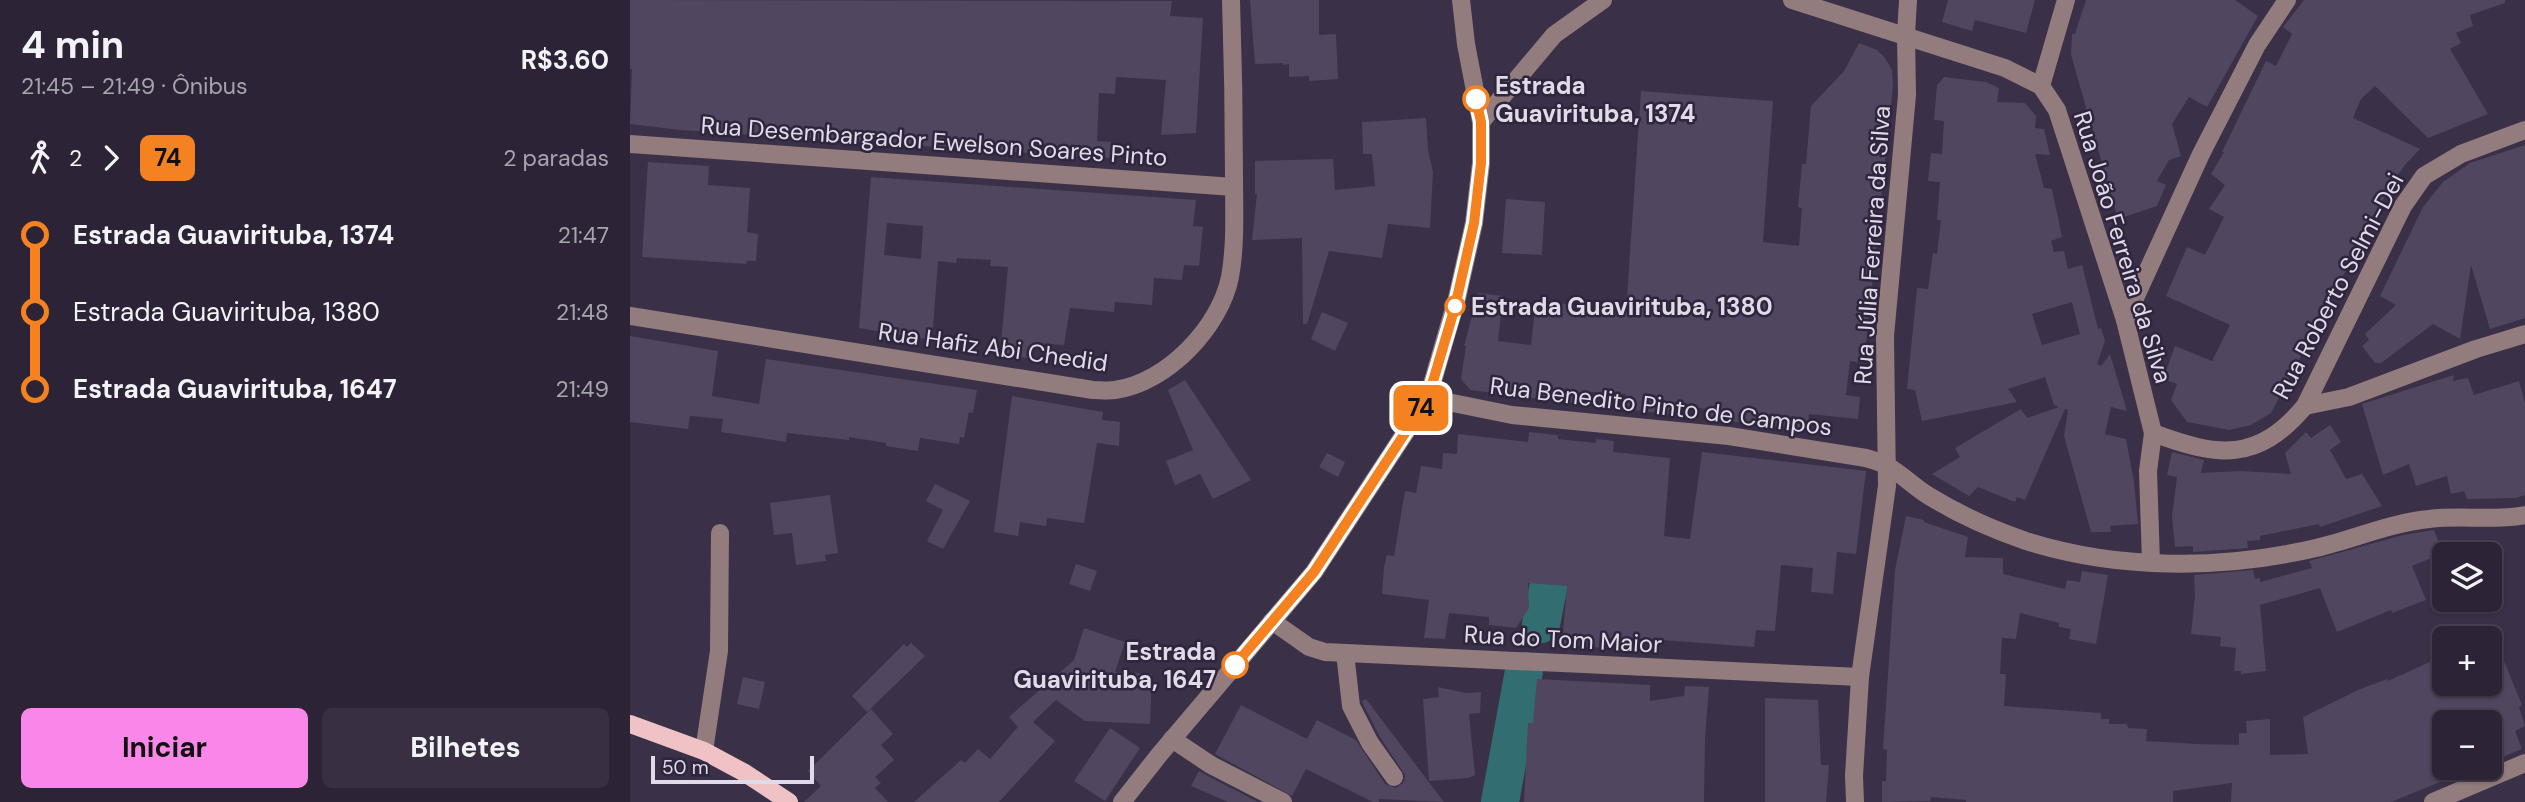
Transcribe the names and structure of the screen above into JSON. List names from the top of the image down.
{
  "streets": {
    "street": [
      "Rua Desembargador Ewelson Soares Pinto",
      "Rua Júlia Ferreira da Silva",
      "Rua João Ferreira da Silva",
      "Rua Roberto Selmi-Dei",
      "Rua Hafiz Abi Chedid",
      "Rua Benedito Pinto de Campos",
      "Rua do Tom Maior"
    ]
  },
  "crossings": [
    ["Rua Desembargador Ewelson Soares Pinto", "Rua Hafiz Abi Chedid"],
    ["Rua Júlia Ferreira da Silva", "Rua Benedito Pinto de Campos"],
    ["Rua Júlia Ferreira da Silva", "Rua do Tom Maior"],
    ["Rua João Ferreira da Silva", "Rua Roberto Selmi-Dei"]
  ],
  "places": ["Estrada Guavirituba, 1374", "Estrada Guavirituba, 1380", "Estrada Guavirituba, 1647"],
  "lines": ["bus line 74"],
  "scale_bar": "50 m",
  "page": {
    "heading": ["4 min", "21:45 – 21:49 · Ônibus", "R$3.60"],
    "on_map": "74",
    "legs": ["2", "74", "2 paradas"],
    "list": [
      {
        "name": "Estrada Guavirituba, 1374",
        "value": "21:47"
      },
      {
        "name": "Estrada Guavirituba, 1380",
        "value": "21:48"
      },
      {
        "name": "Estrada Guavirituba, 1647",
        "value": "21:49"
      }
    ],
    "map_buttons": ["+", "−"],
    "buttons": ["Iniciar", "Bilhetes"],
    "scale": "50 m"
  }
}
